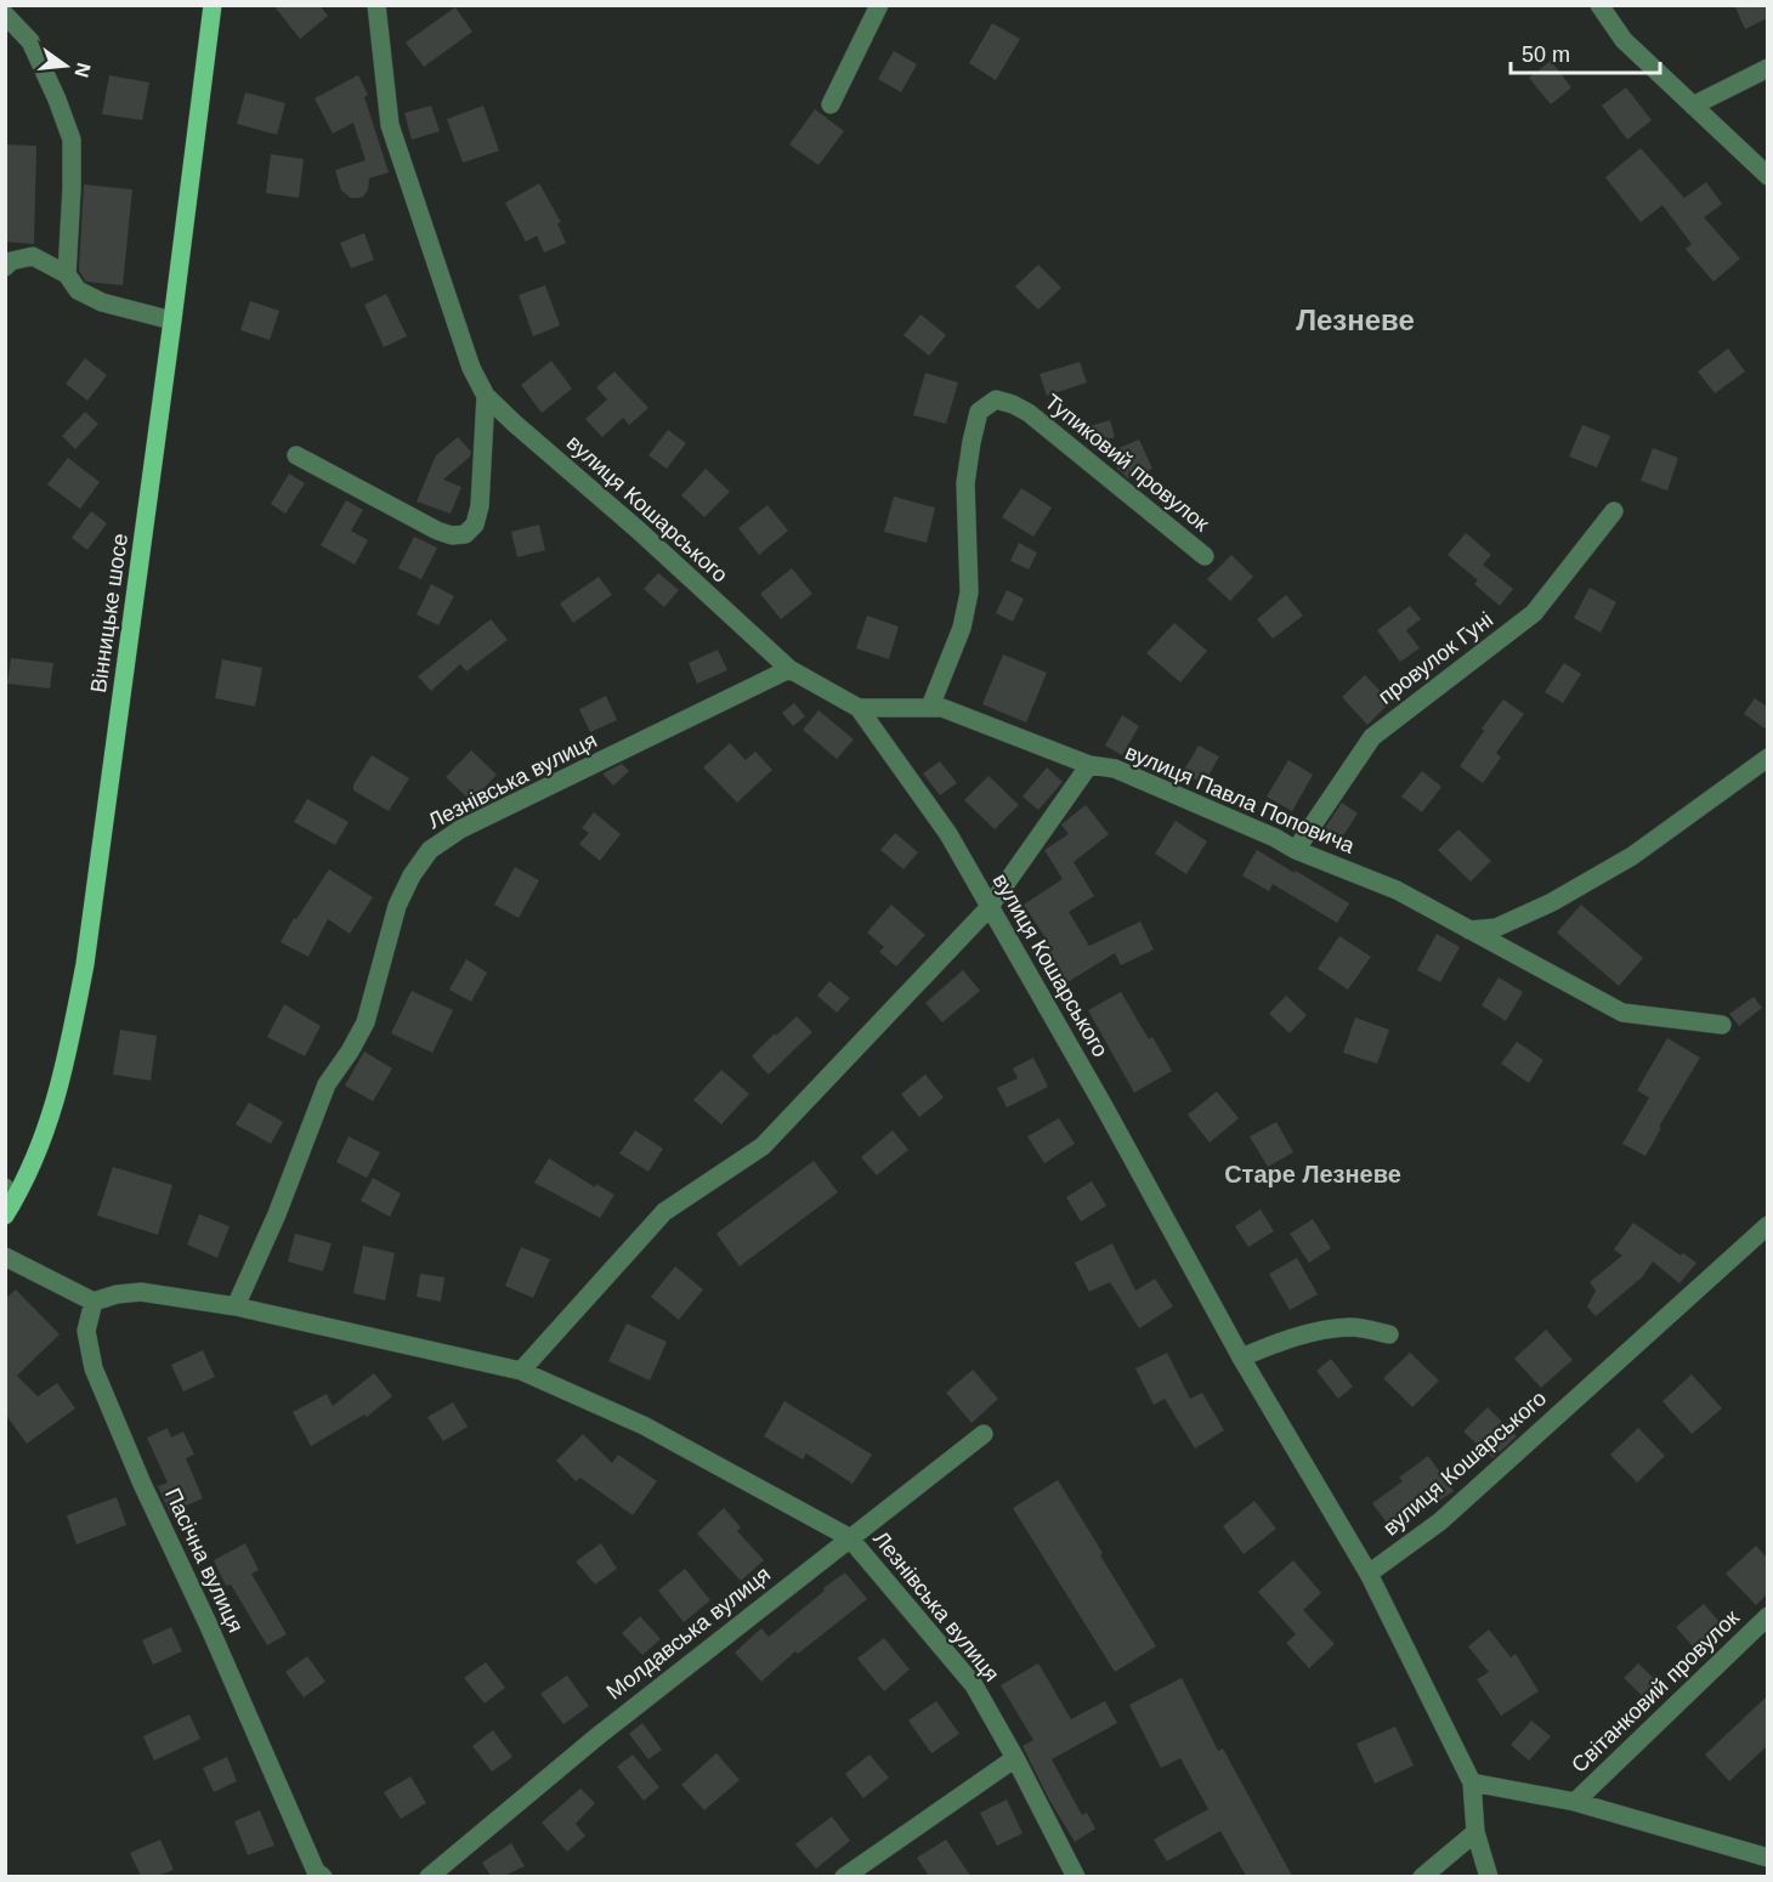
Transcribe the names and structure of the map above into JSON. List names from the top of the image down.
{
  "streets": {
    "main road": ["Вінницьке шосе"],
    "street": [
      "Тупиковий провулок",
      "вулиця Кошарського",
      "провулок Гуні",
      "Лезнівська вулиця",
      "вулиця Павла Поповича",
      "Пасічна вулиця",
      "Молдавська вулиця",
      "Світанковий провулок"
    ]
  },
  "crossings": [
    ["Тупиковий провулок", "вулиця Павла Поповича"],
    ["вулиця Кошарського", "Лезнівська вулиця"],
    ["вулиця Кошарського", "вулиця Павла Поповича"],
    ["провулок Гуні", "вулиця Павла Поповича"],
    ["Лезнівська вулиця", "Пасічна вулиця"],
    ["Лезнівська вулиця", "Молдавська вулиця"]
  ],
  "districts": ["Лезневе", "Старе Лезневе"],
  "scale_bar": "50 m",
  "north": "right"
}
